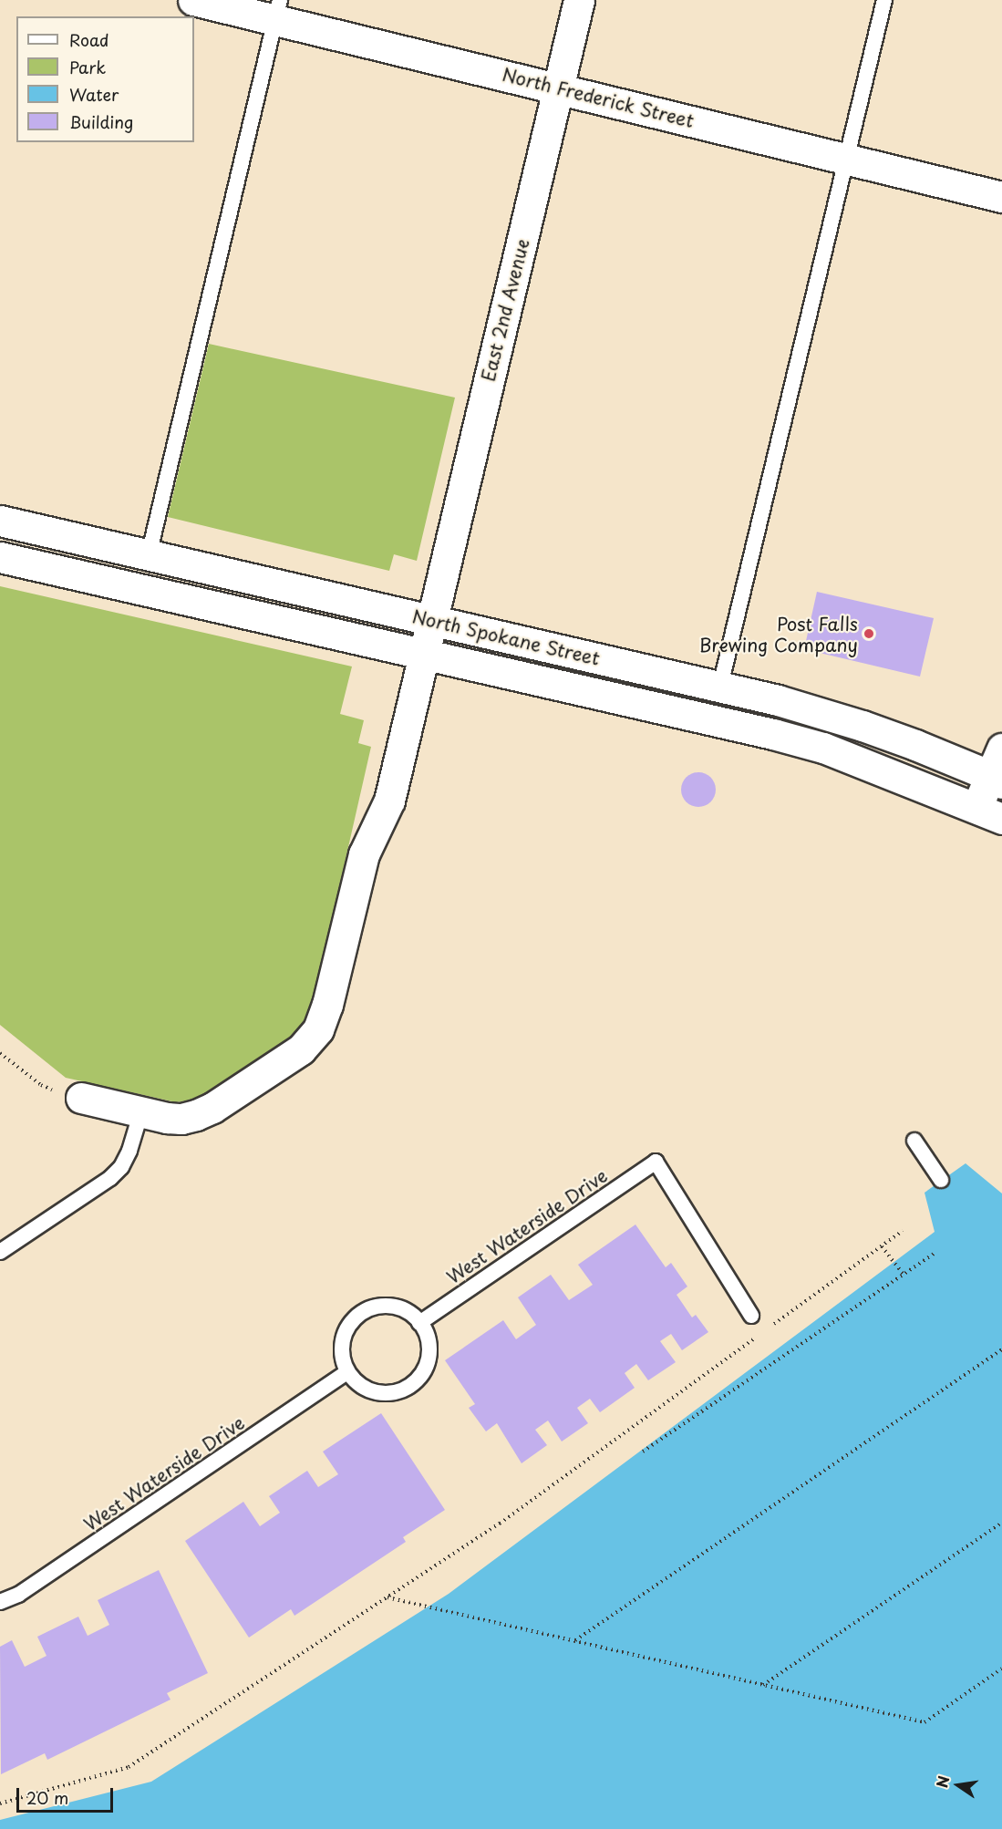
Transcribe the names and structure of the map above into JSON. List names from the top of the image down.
{
  "streets": {
    "street": ["North Frederick Street", "East 2nd Avenue", "North Spokane Street"],
    "lane": ["West Waterside Drive"]
  },
  "crossings": [
    ["North Frederick Street", "East 2nd Avenue"],
    ["East 2nd Avenue", "North Spokane Street"]
  ],
  "places": ["Post Falls Brewing Company"],
  "legend": [
    "Road",
    "Park",
    "Water",
    "Building"
  ],
  "scale_bar": "20 m",
  "north": "left"
}
